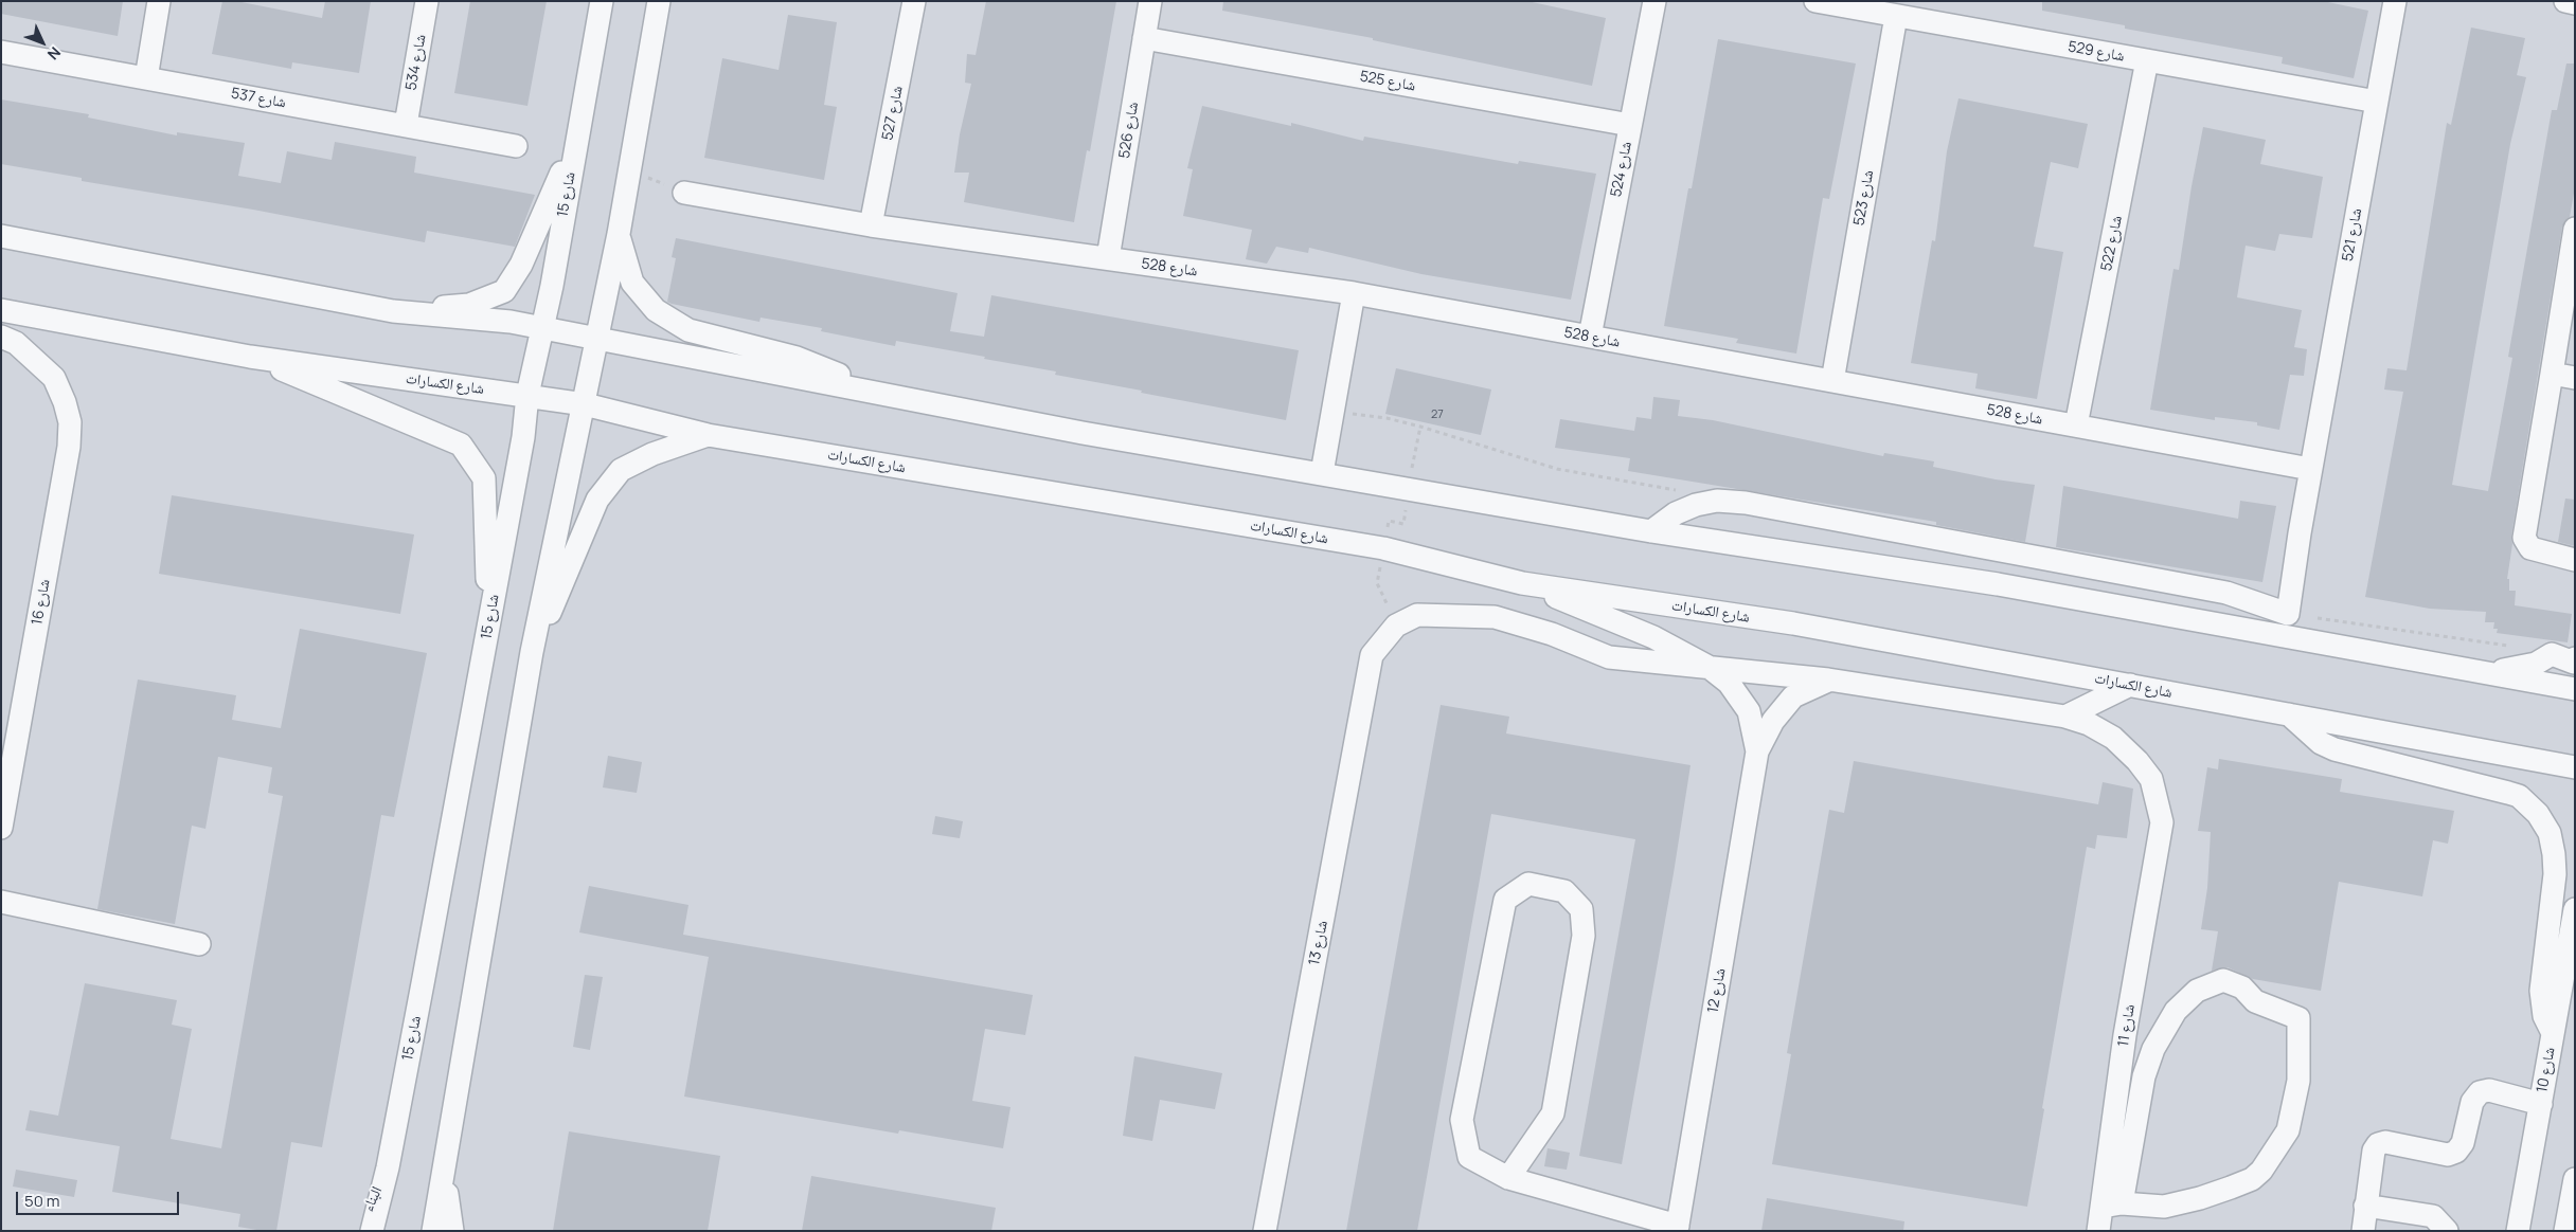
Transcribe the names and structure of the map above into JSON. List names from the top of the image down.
{
  "streets": {
    "street": [
      "شارع 529",
      "شارع 534",
      "شارع 525",
      "شارع 537",
      "شارع 527",
      "شارع 526",
      "شارع 524",
      "شارع 15",
      "شارع 523",
      "شارع 521",
      "شارع 522",
      "شارع 528",
      "شارع الكسارات",
      "شارع 16",
      "شارع 13",
      "شارع 12",
      "شارع 11",
      "شارع 10",
      "البناء"
    ]
  },
  "crossings": [
    ["شارع 529", "شارع 523"],
    ["شارع 529", "شارع 521"],
    ["شارع 529", "شارع 522"],
    ["شارع 534", "شارع 537"],
    ["شارع 525", "شارع 526"],
    ["شارع 525", "شارع 524"],
    ["شارع 527", "شارع 528"],
    ["شارع 526", "شارع 528"],
    ["شارع 524", "شارع 528"],
    ["شارع 15", "شارع الكسارات"],
    ["شارع 15", "البناء"],
    ["شارع 523", "شارع 528"],
    ["شارع 521", "شارع 528"],
    ["شارع 522", "شارع 528"],
    ["شارع 13", "شارع 12"]
  ],
  "house_numbers": ["27"],
  "scale_bar": "50 m",
  "north": "bottom right"
}
